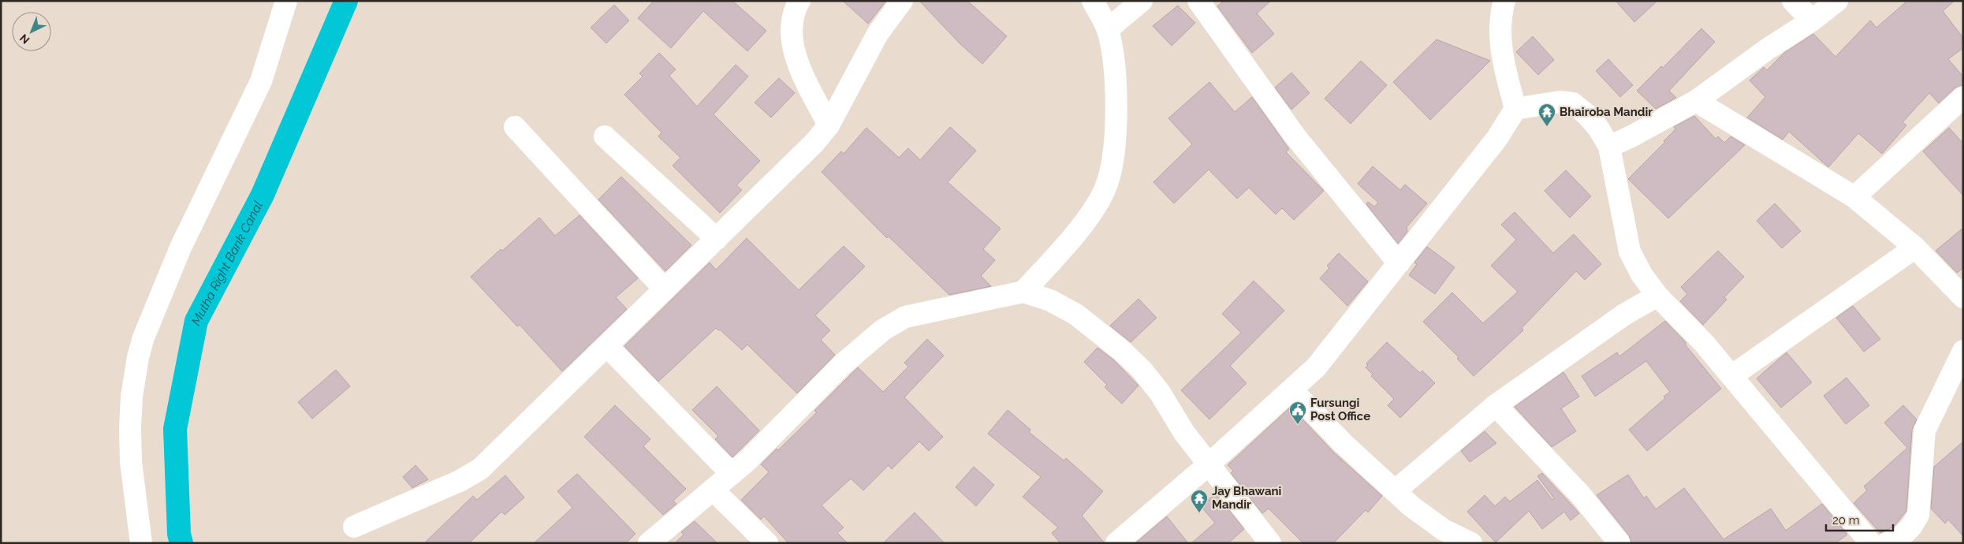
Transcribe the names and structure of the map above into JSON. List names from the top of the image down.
{
  "water": ["Mutha Right Bank Canal"],
  "places": {
    "temple": ["Bhairoba Mandir", "Jay Bhawani Mandir"],
    "public building": ["Fursungi Post Office"]
  },
  "scale_bar": "20 m",
  "north": "bottom left"
}
